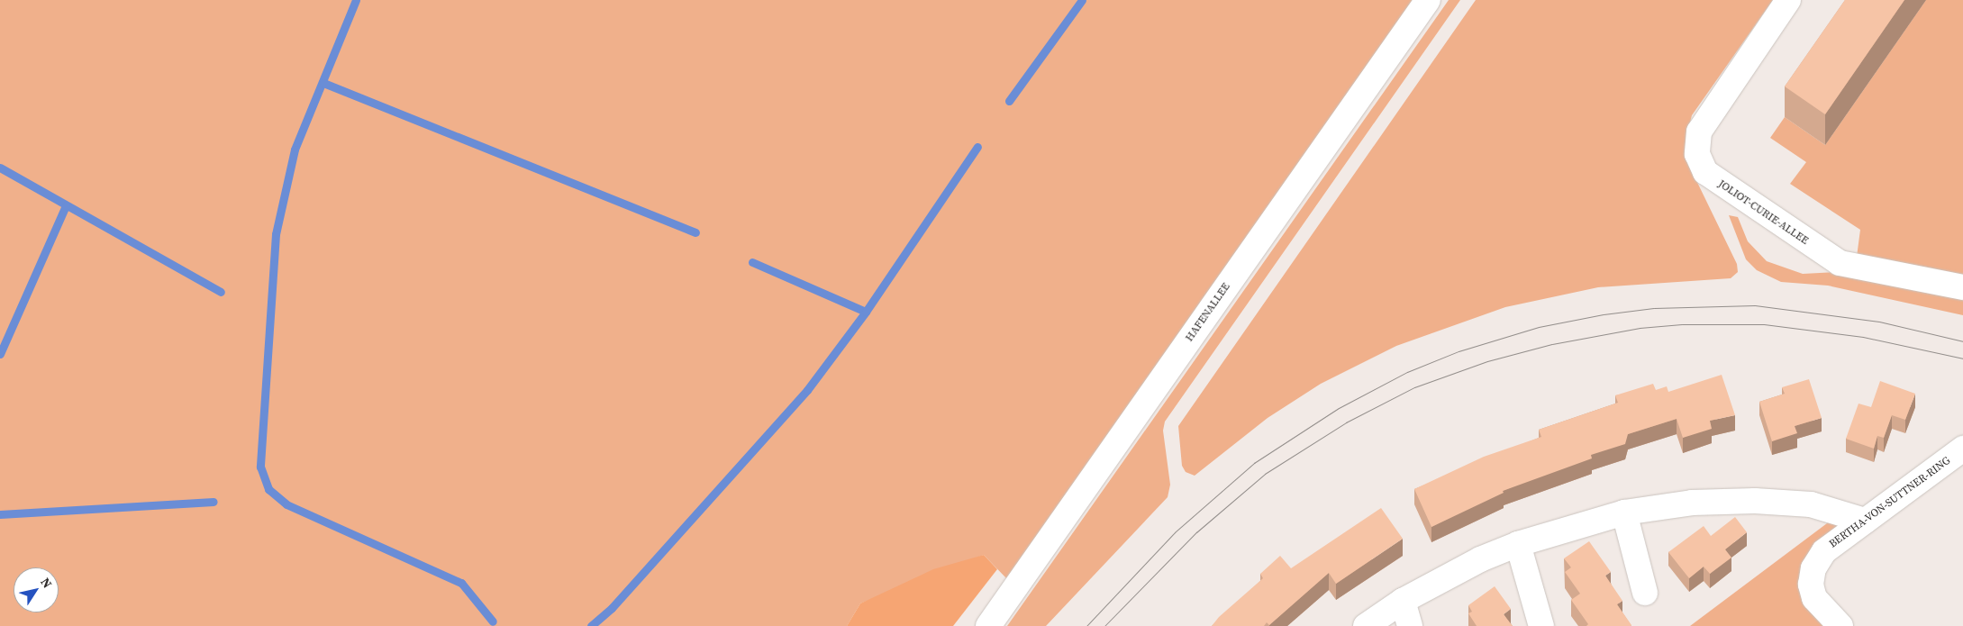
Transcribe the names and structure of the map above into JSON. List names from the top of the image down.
{
  "streets": {
    "street": ["JOLIOT-CURIE-ALLEE", "HAFENALLEE", "BERTHA-VON-SUTTNER-RING"]
  },
  "north": "top right"
}
